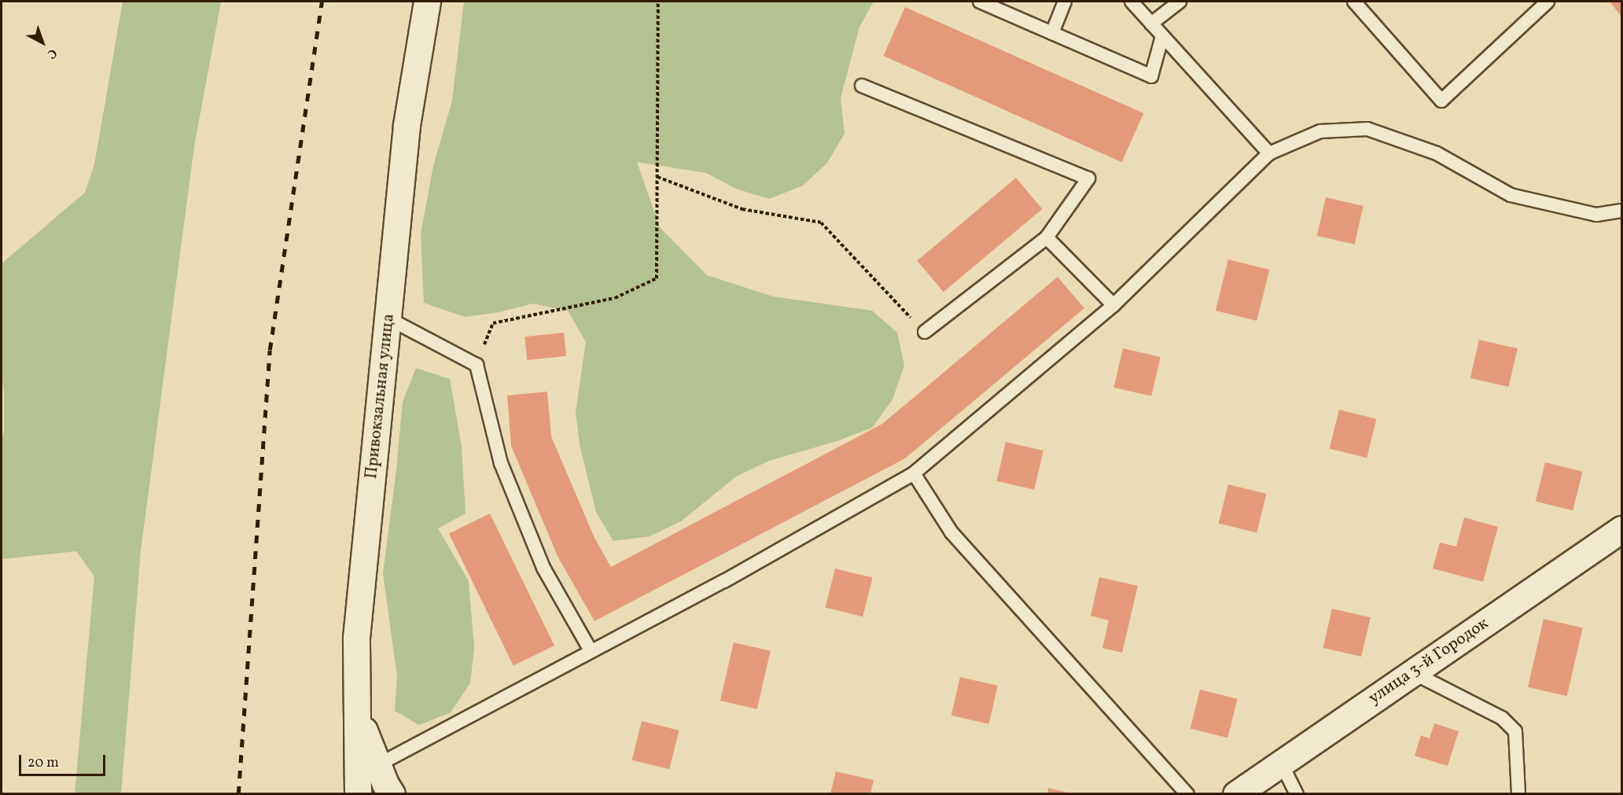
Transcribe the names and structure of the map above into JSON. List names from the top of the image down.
{
  "streets": {
    "street": ["Привокзальная улица", "улица 3-й Городок"]
  },
  "scale_bar": "20 m",
  "north": "bottom right"
}
